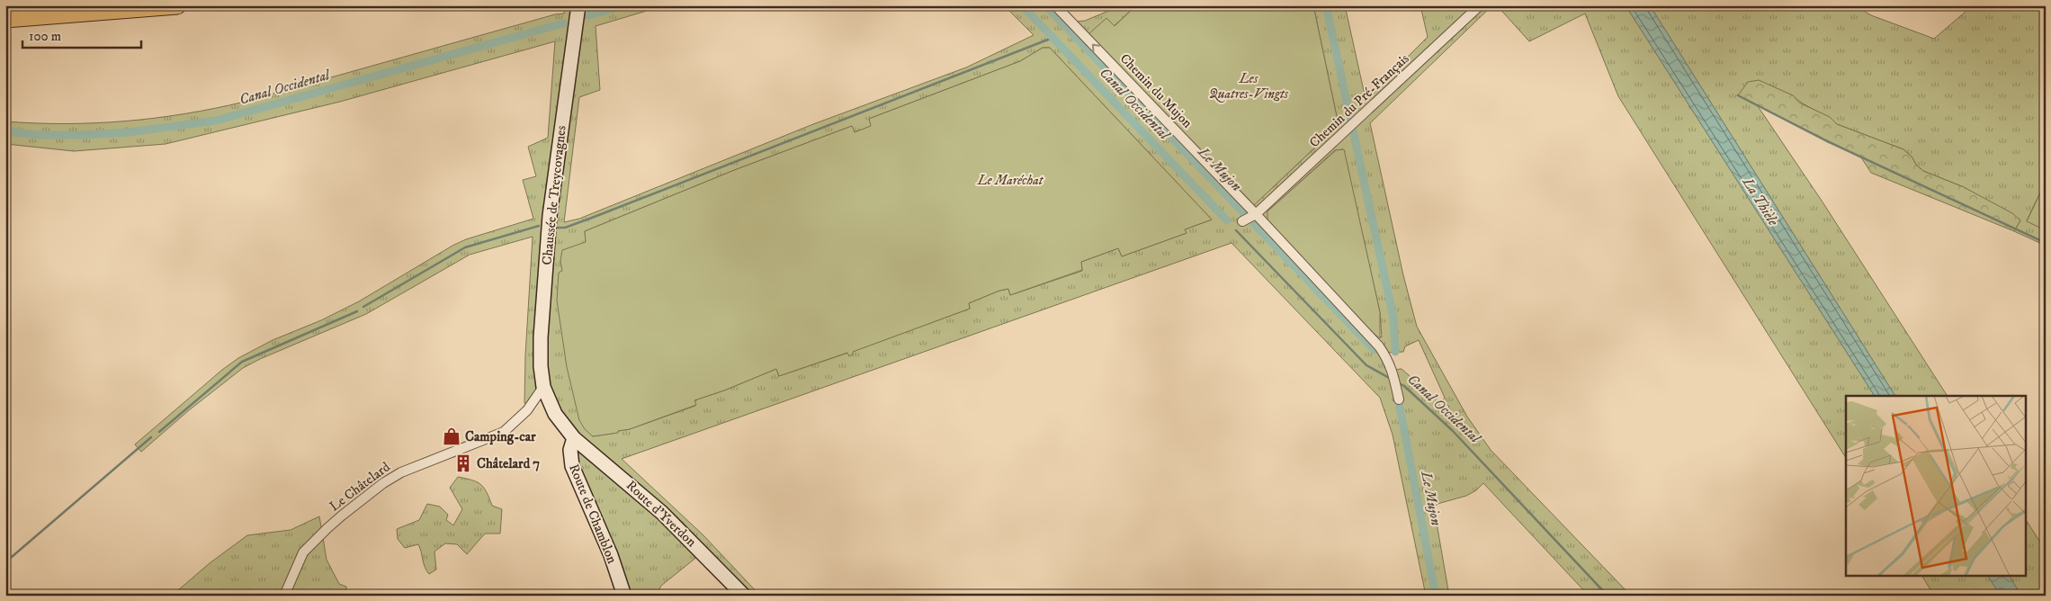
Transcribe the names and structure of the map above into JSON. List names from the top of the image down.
{
  "streets": {
    "main road": ["Chaussée de Treycovagnes", "Route de Chamblon", "Route d'Yverdon"],
    "street": ["Chemin du Mujon", "Chemin du Pré-Français", "Le Châtelard"]
  },
  "crossings": [
    ["Chemin du Mujon", "Chemin du Pré-Français"],
    ["Chaussée de Treycovagnes", "Le Châtelard"],
    ["Route de Chamblon", "Route d'Yverdon"]
  ],
  "one_way": ["Chemin du Mujon"],
  "water": ["Canal Occidental", "Le Mujon", "La Thièle"],
  "parks": ["Les Quatres-Vingts", "Le Maréchat"],
  "places": {
    "shop": ["Camping-car"],
    "building": ["Châtelard 7"]
  },
  "scale_bar": "100 m"
}
